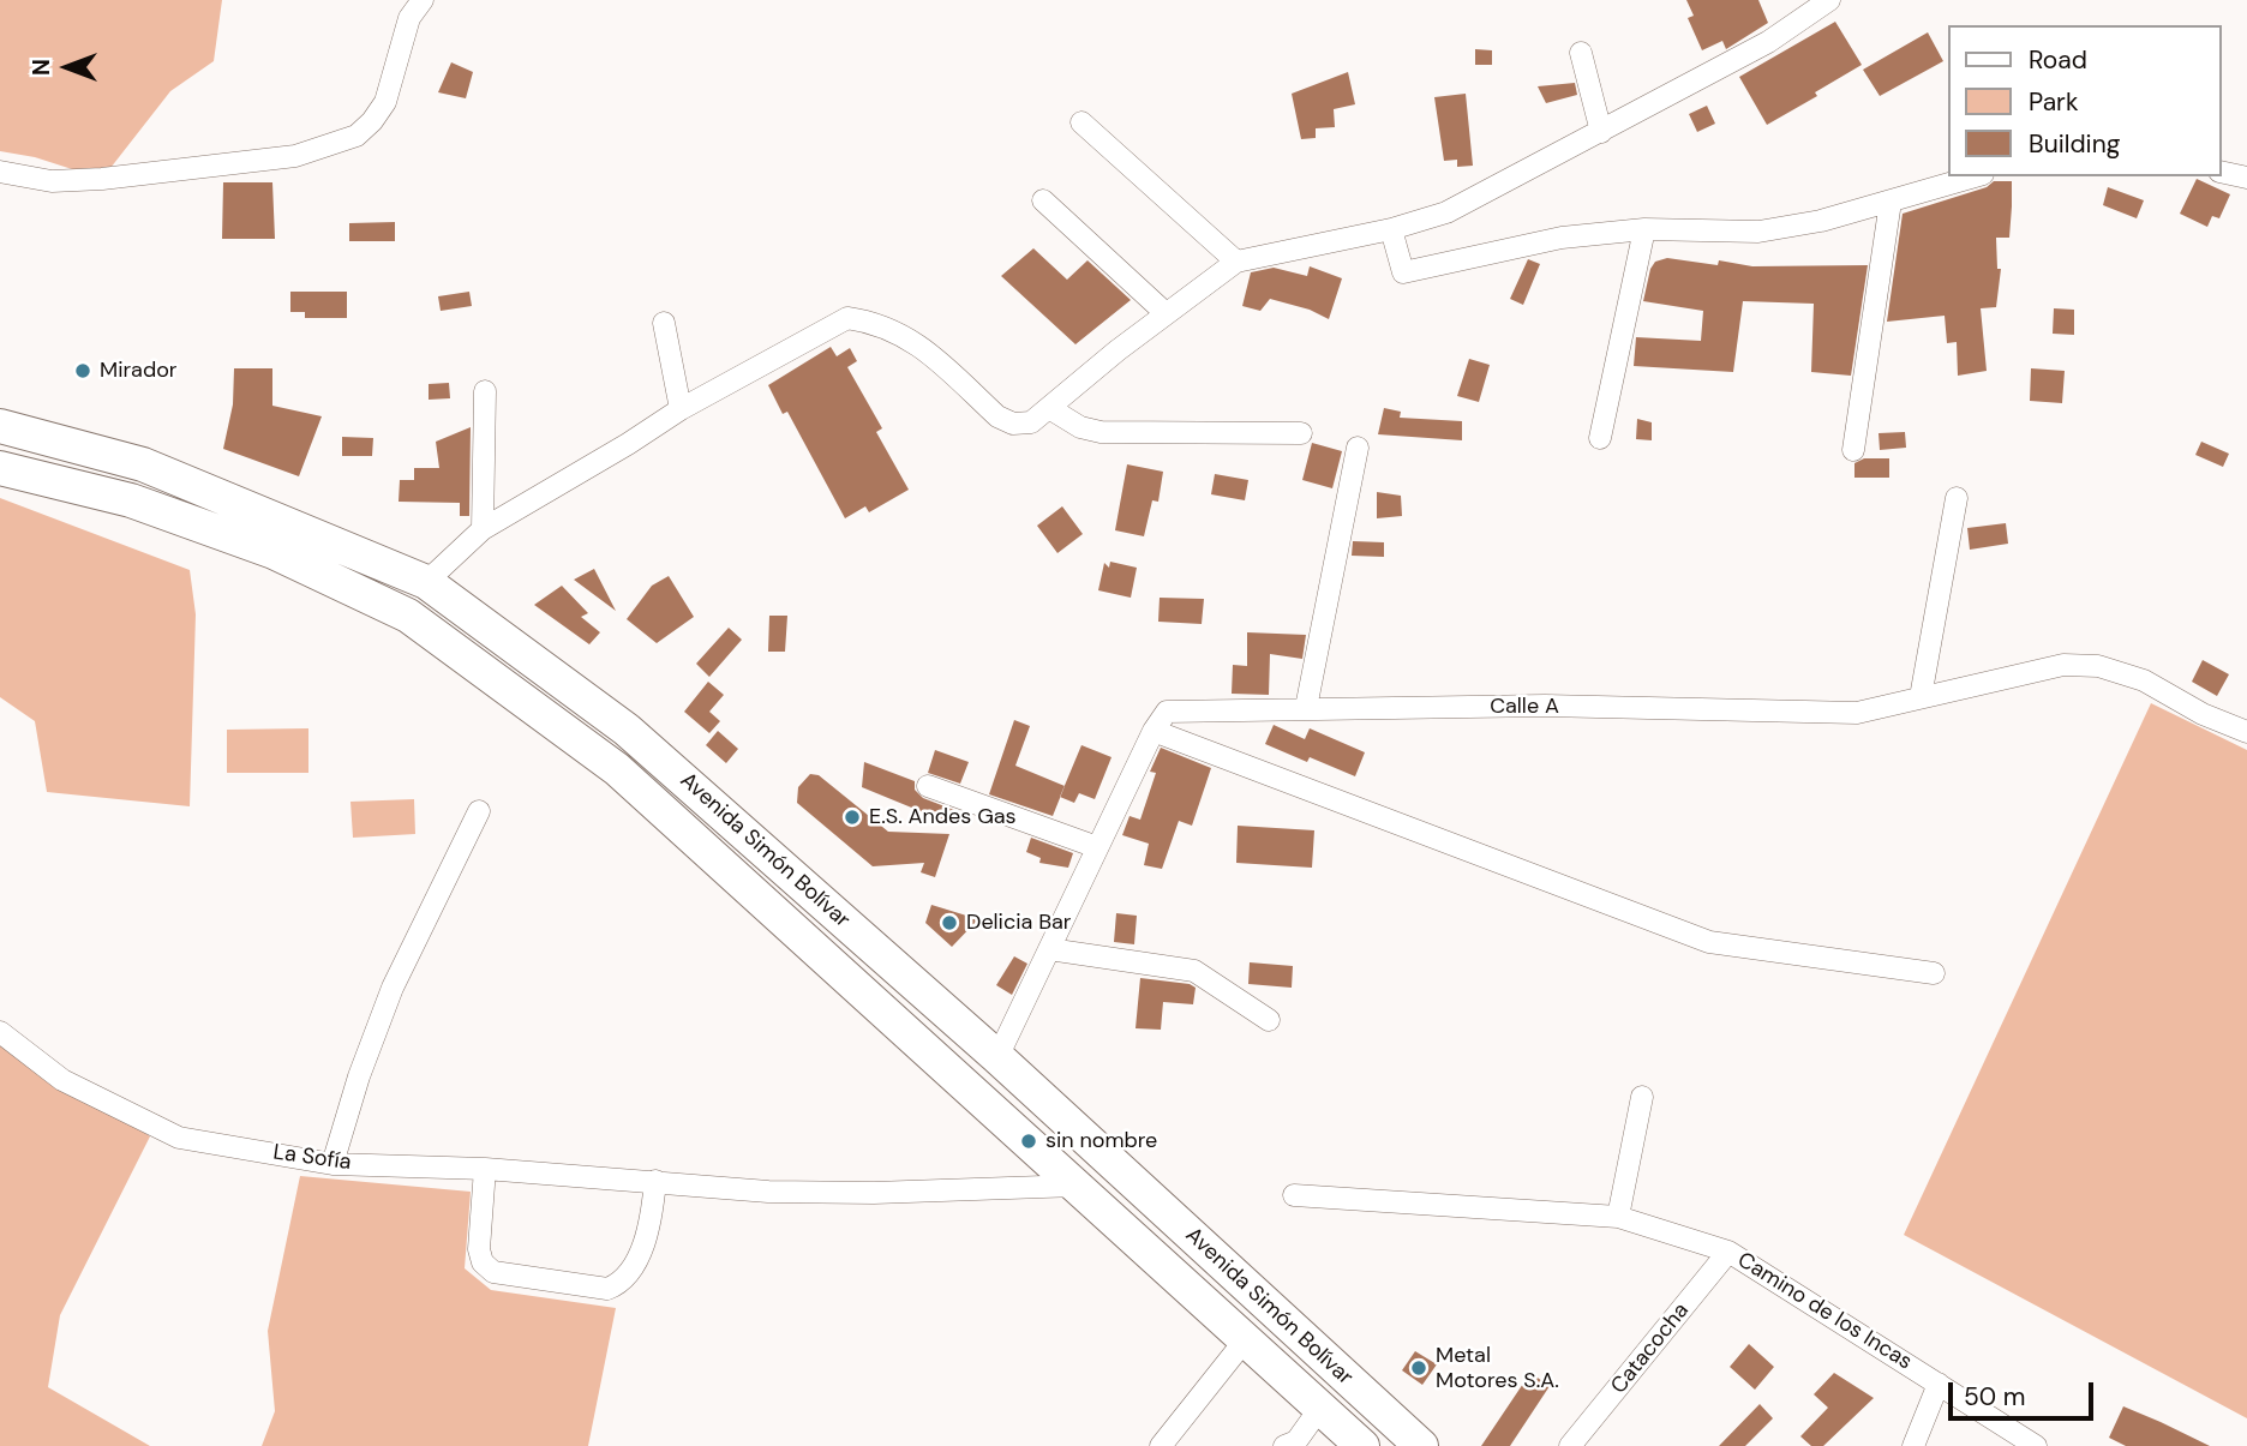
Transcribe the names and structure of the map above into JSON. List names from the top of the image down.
{
  "streets": {
    "highway": ["Avenida Simón Bolívar"],
    "street": [
      "Calle A",
      "La Sofía",
      "Camino de los Incas",
      "Catacocha"
    ]
  },
  "crossings": [
    ["Avenida Simón Bolívar", "La Sofía"],
    ["Camino de los Incas", "Catacocha"]
  ],
  "places": [
    "Mirador",
    "E.S. Andes Gas",
    "Delicia Bar",
    "sin nombre",
    "Metal Motores S.A."
  ],
  "legend": ["Road", "Park", "Building"],
  "scale_bar": "50 m",
  "north": "left"
}
